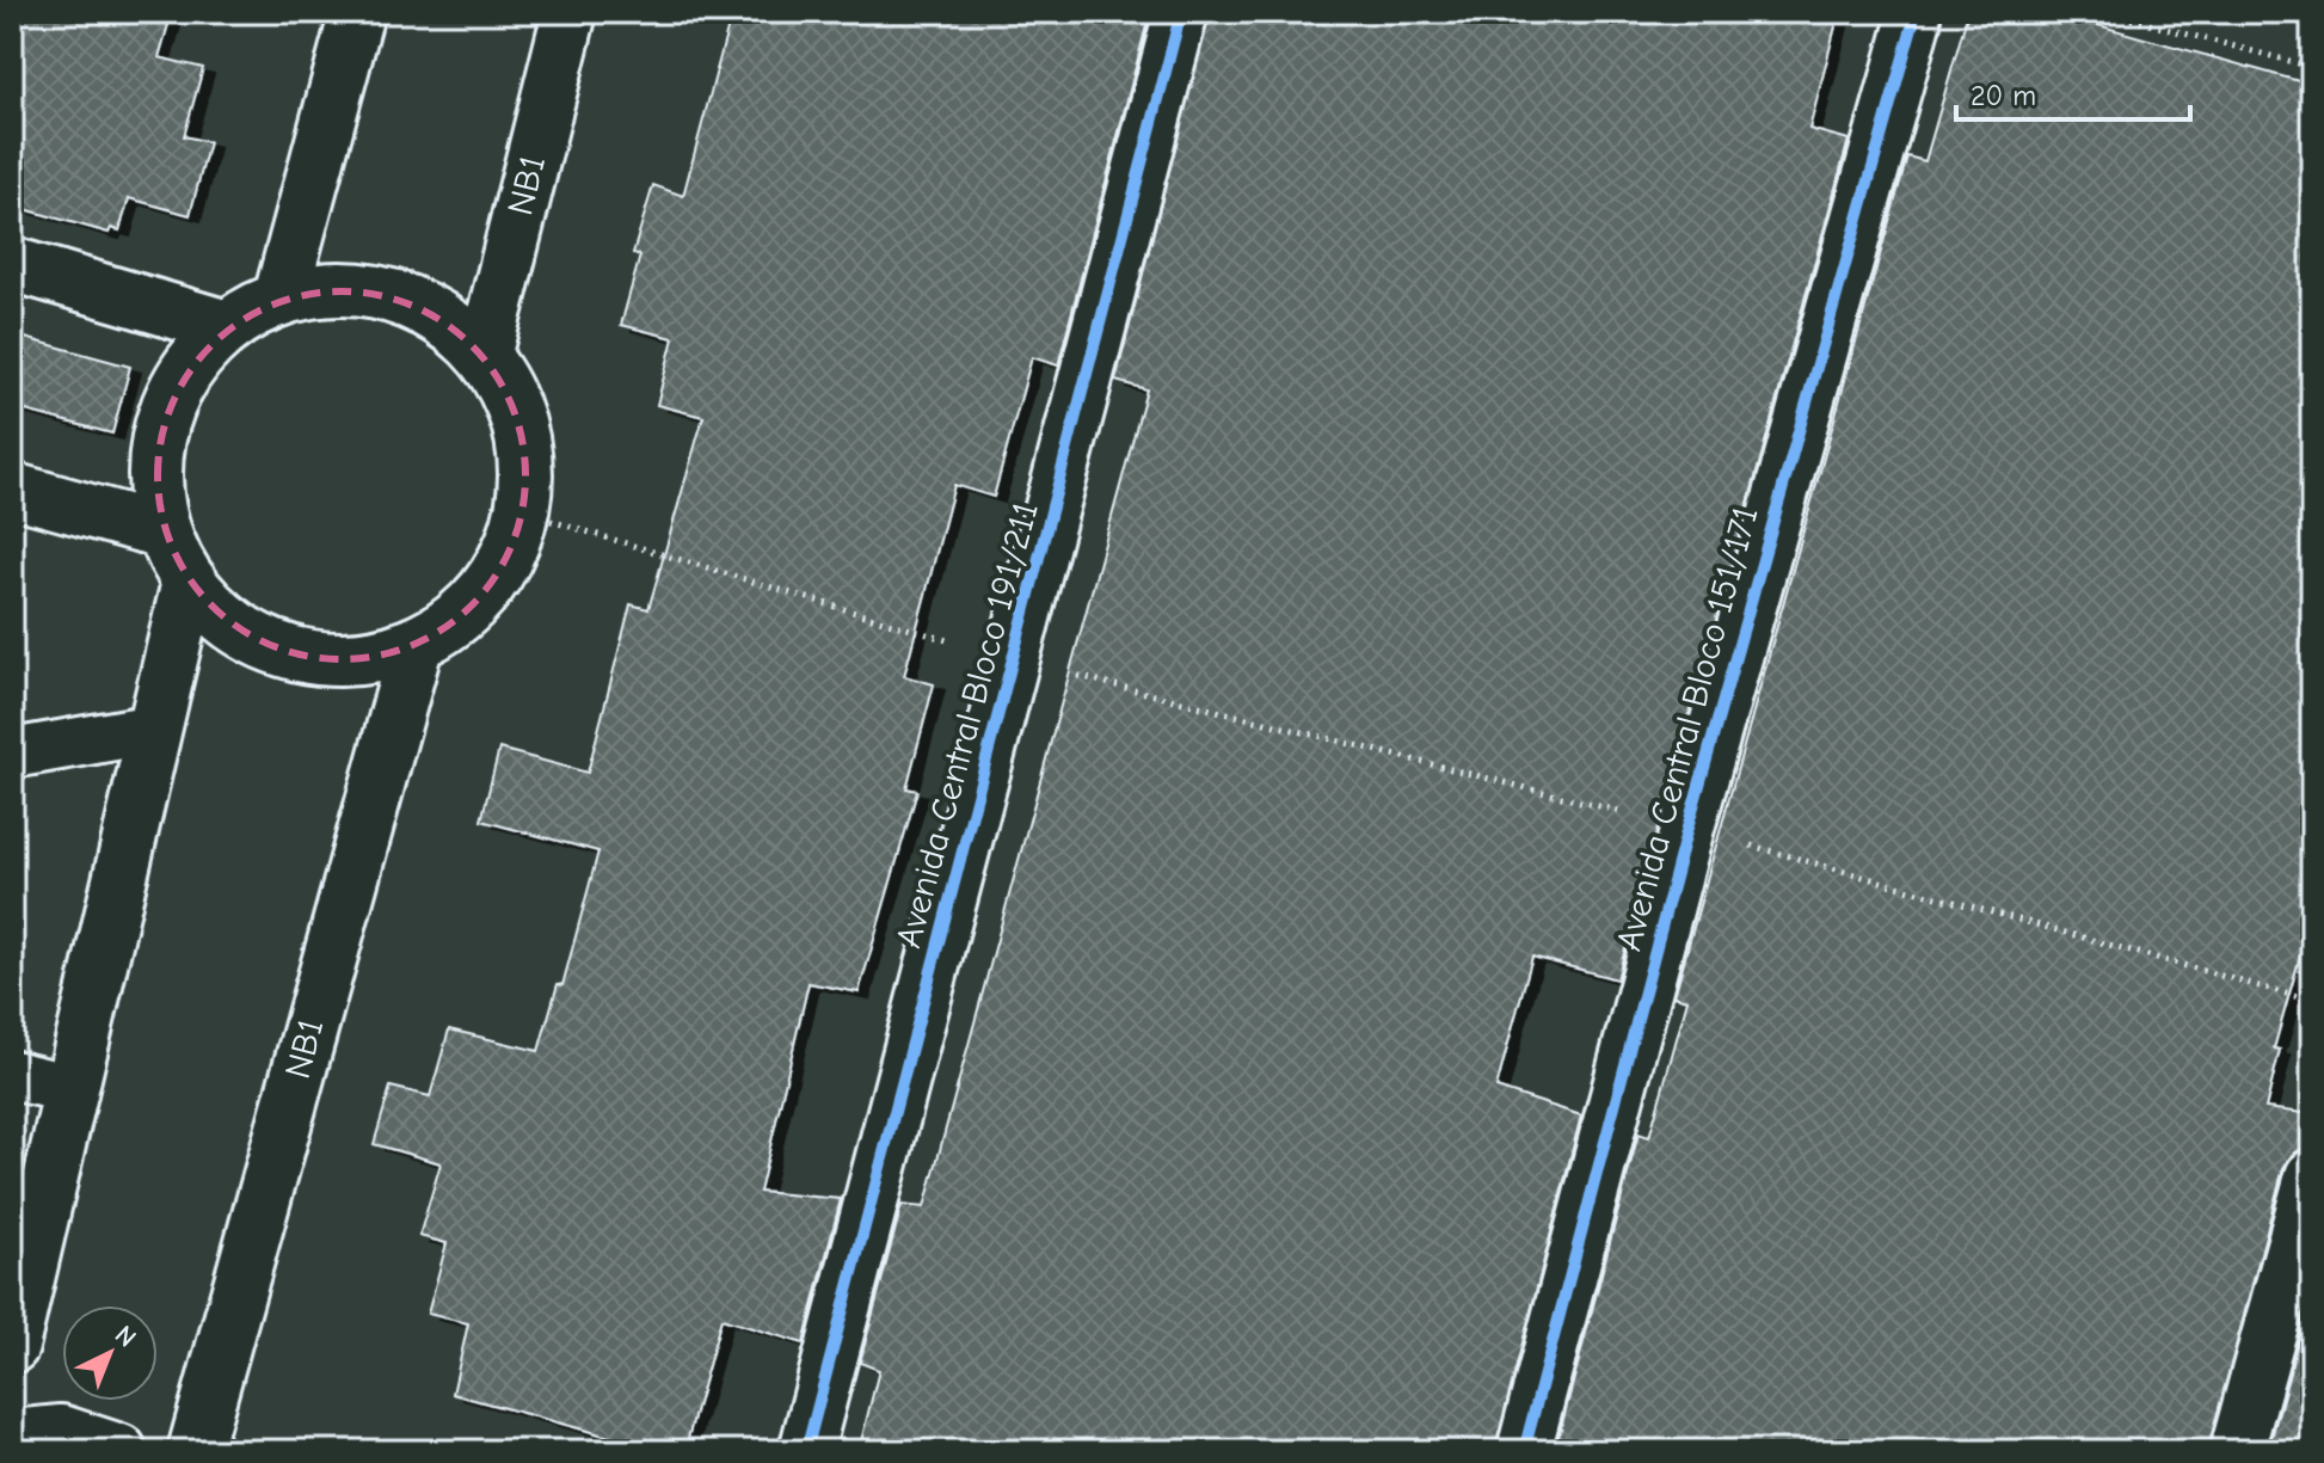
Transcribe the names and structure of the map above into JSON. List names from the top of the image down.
{
  "streets": {
    "street": ["NB1", "Avenida Central Bloco 191/211", "Avenida Central Bloco 151/171"]
  },
  "scale_bar": "20 m",
  "north": "top right"
}
